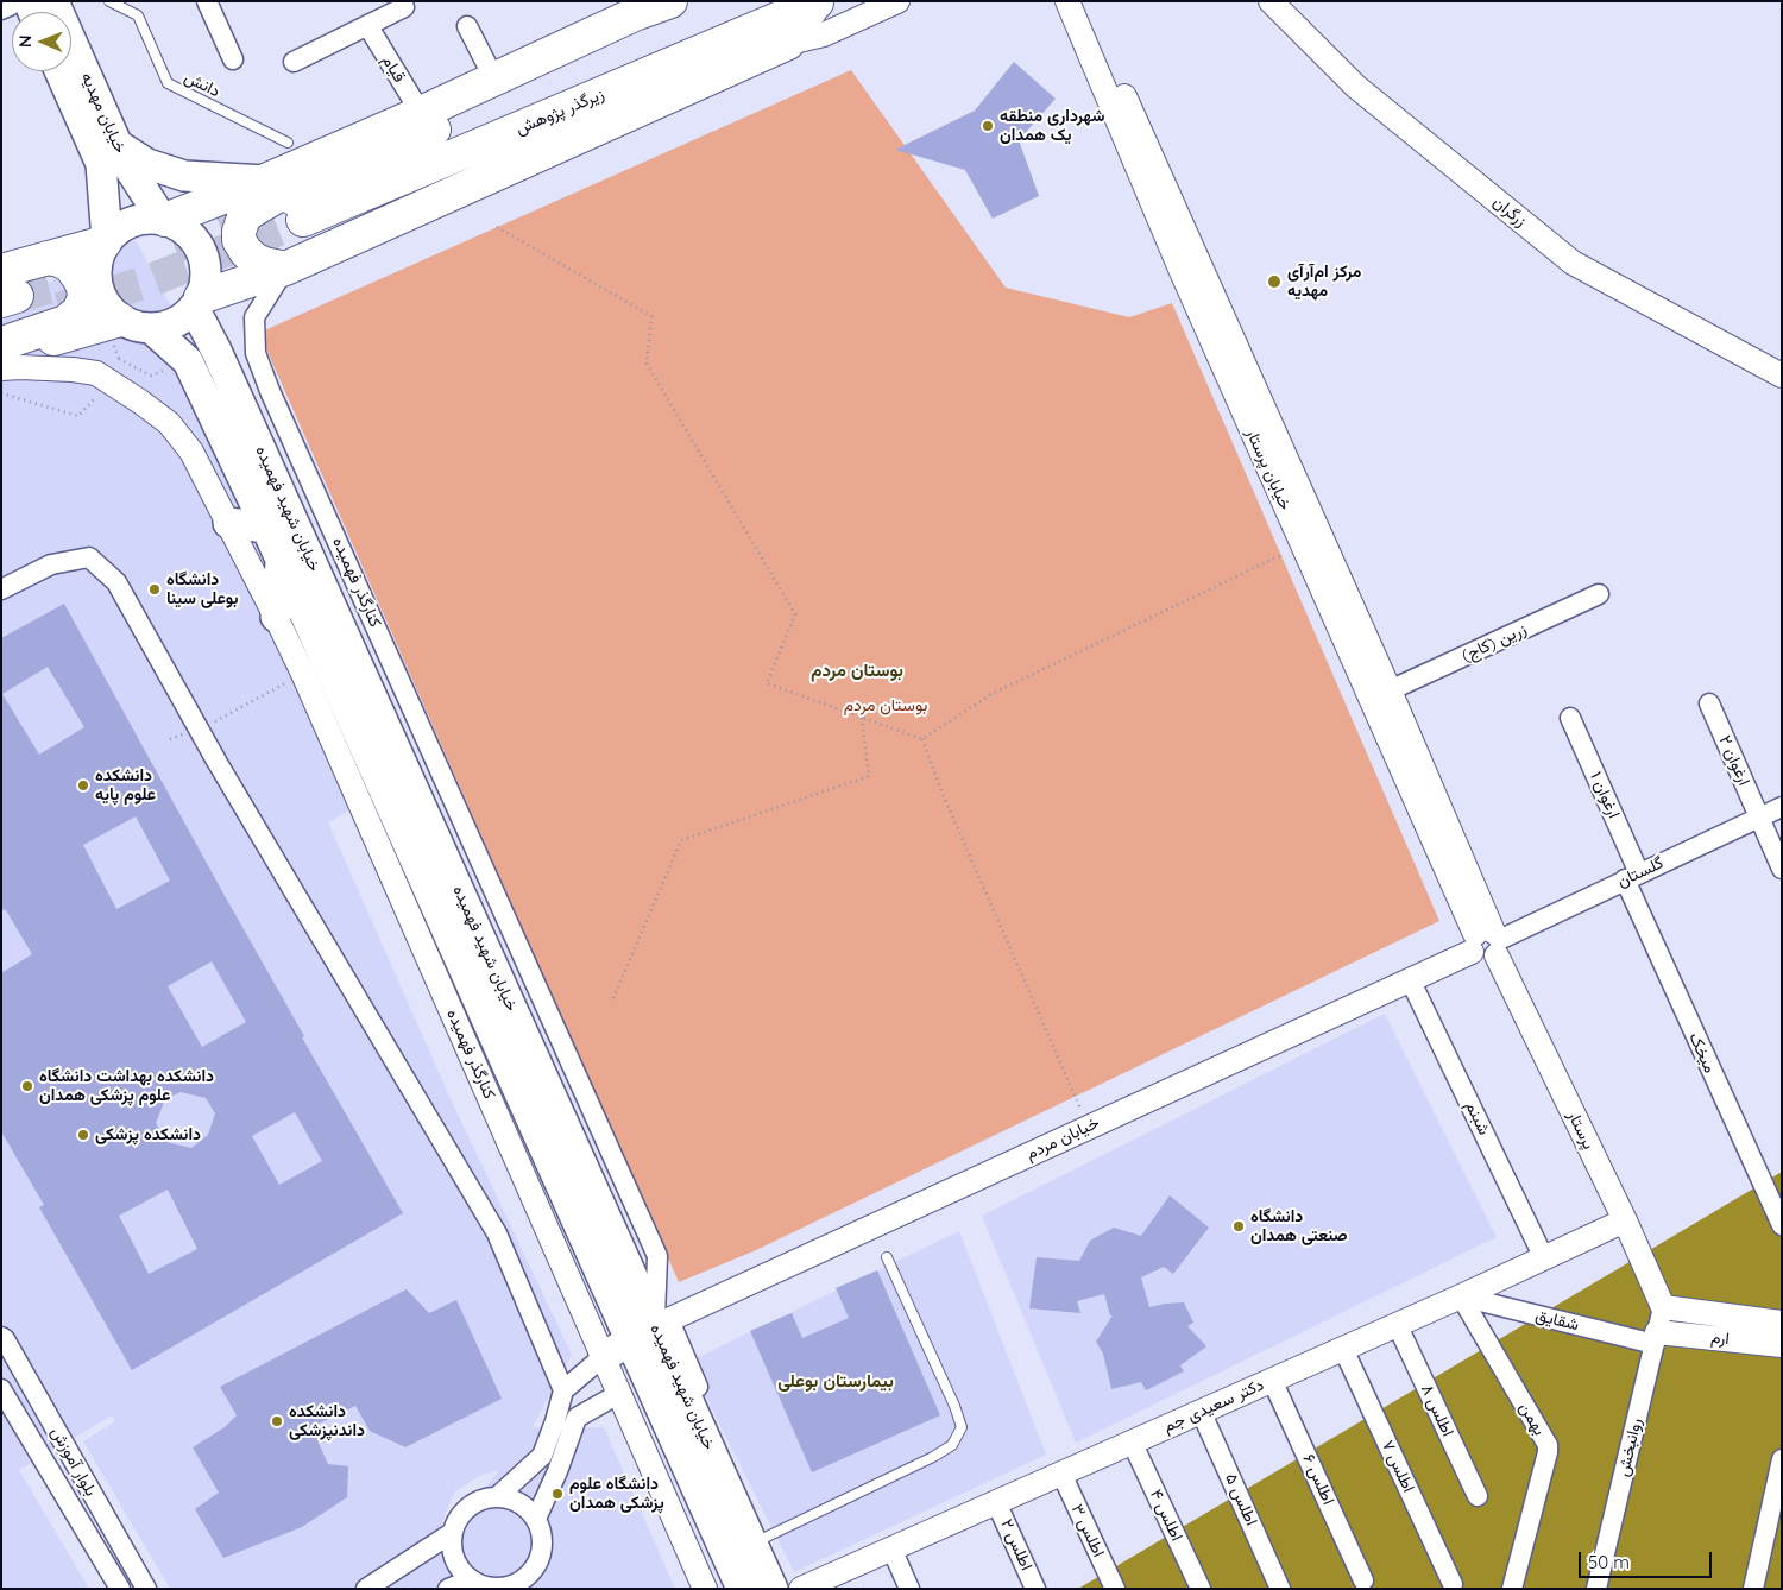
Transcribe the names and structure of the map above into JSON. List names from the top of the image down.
{
  "streets": {
    "highway": ["زیرگذر پژوهش"],
    "main road": ["خیابان مهدیه", "خیابان شهید فهمیده"],
    "street": [
      "قیام",
      "زرگران",
      "خیابان پرستار",
      "کنارگذر فهمیده",
      "زرین (کاج)",
      "ارغوان ۲",
      "ارغوان ۱",
      "گلستان",
      "میخک",
      "شبنم",
      "پرستار",
      "خیابان مردم",
      "شقایق",
      "ارم",
      "دکتر سعیدی جم",
      "اطلس ۸",
      "بهمن",
      "روانبخش",
      "بلوار آموزش",
      "اطلس ۷",
      "اطلس ۶",
      "اطلس ۵",
      "اطلس ۴",
      "اطلس ۳",
      "اطلس ۲"
    ],
    "lane": ["دانش"]
  },
  "crossings": [
    ["خیابان مهدیه", "خیابان شهید فهمیده"],
    ["خیابان پرستار", "زرین (کاج)"],
    ["خیابان پرستار", "گلستان"],
    ["خیابان پرستار", "پرستار"],
    ["خیابان پرستار", "خیابان مردم"],
    ["خیابان شهید فهمیده", "کنارگذر فهمیده"],
    ["خیابان شهید فهمیده", "خیابان مردم"],
    ["کنارگذر فهمیده", "خیابان مردم"],
    ["ارغوان ۲", "گلستان"],
    ["ارغوان ۱", "گلستان"],
    ["ارغوان ۱", "میخک"],
    ["گلستان", "میخک"],
    ["گلستان", "پرستار"],
    ["گلستان", "خیابان مردم"],
    ["شبنم", "خیابان مردم"],
    ["شبنم", "دکتر سعیدی جم"],
    ["پرستار", "خیابان مردم"],
    ["پرستار", "ارم"],
    ["پرستار", "دکتر سعیدی جم"],
    ["پرستار", "روانبخش"],
    ["شقایق", "ارم"],
    ["شقایق", "دکتر سعیدی جم"],
    ["شقایق", "بهمن"],
    ["شقایق", "روانبخش"],
    ["ارم", "روانبخش"],
    ["دکتر سعیدی جم", "اطلس ۸"],
    ["دکتر سعیدی جم", "بهمن"],
    ["دکتر سعیدی جم", "اطلس ۷"],
    ["دکتر سعیدی جم", "اطلس ۶"],
    ["دکتر سعیدی جم", "اطلس ۵"],
    ["دکتر سعیدی جم", "اطلس ۴"],
    ["دکتر سعیدی جم", "اطلس ۳"],
    ["دکتر سعیدی جم", "اطلس ۲"]
  ],
  "districts": ["بوستان مردم", "بیمارستان بوعلی"],
  "parks": ["بوستان مردم"],
  "places": [
    "شهرداری منطقه یک همدان",
    "مرکز ام‌آر‌آی مهدیه",
    "دانشگاه بوعلی سینا",
    "دانشکده علوم پایه",
    "دانشکده بهداشت دانشگاه علوم پزشکی همدان",
    "دانشکده پزشکی",
    "دانشگاه صنعتی همدان",
    "دانشکده داندنپزشکی",
    "دانشگاه علوم پزشکی همدان"
  ],
  "scale_bar": "50 m",
  "north": "left"
}
